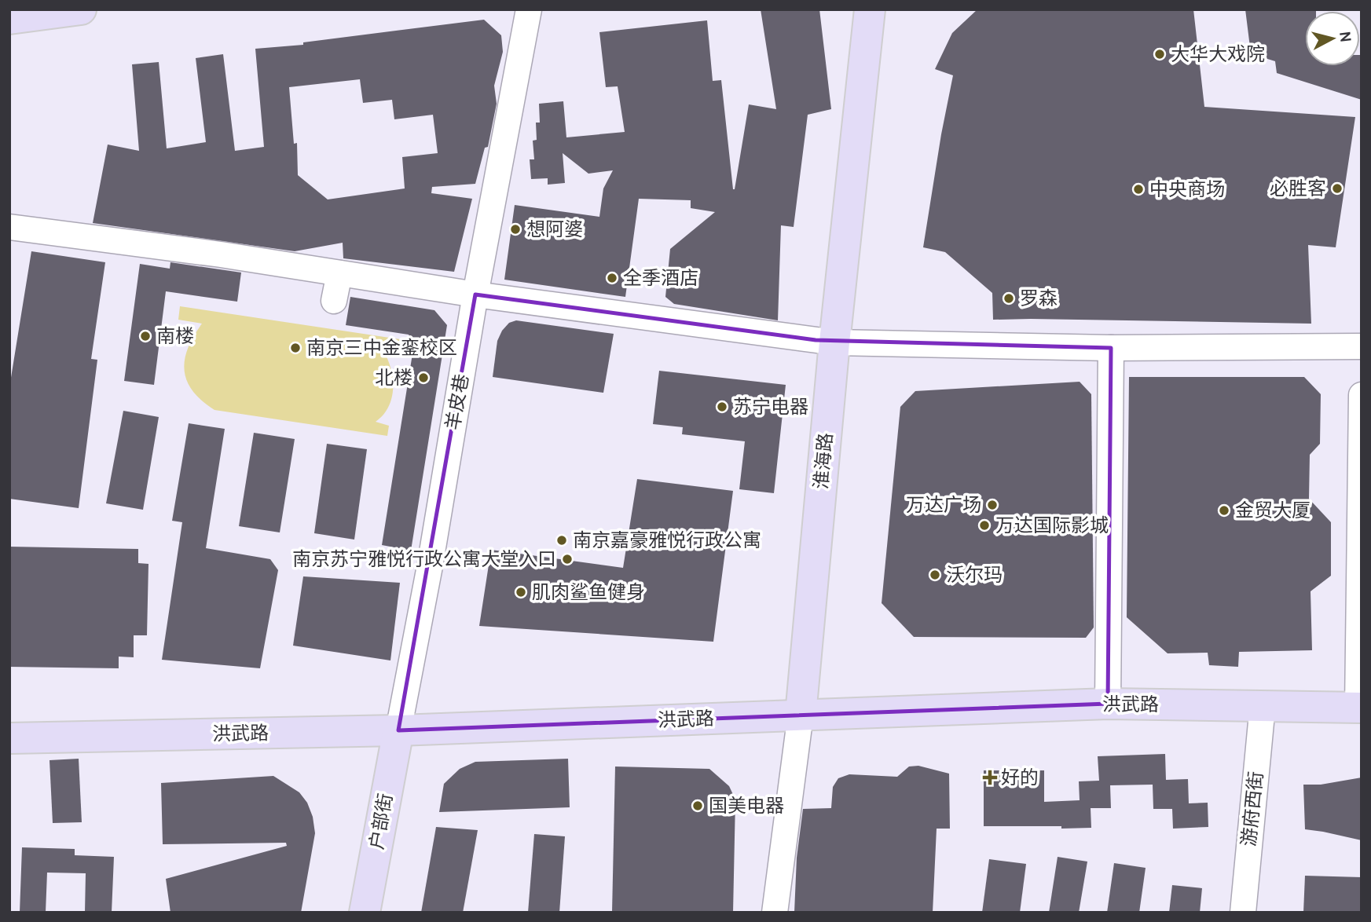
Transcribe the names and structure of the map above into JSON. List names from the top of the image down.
{
  "streets": {
    "main road": ["淮海路", "洪武路", "户部街"],
    "street": ["羊皮巷", "游府西街"]
  },
  "crossings": [
    ["羊皮巷", "洪武路"],
    ["羊皮巷", "户部街"],
    ["淮海路", "洪武路"],
    ["洪武路", "游府西街"],
    ["洪武路", "户部街"]
  ],
  "places": {
    "other": [
      "大华大戏院",
      "必胜客",
      "中央商场",
      "想阿婆",
      "全季酒店",
      "罗森",
      "南楼",
      "南京三中金銮校区",
      "北楼",
      "苏宁电器",
      "万达广场",
      "金贸大厦",
      "万达国际影城",
      "南京嘉豪雅悦行政公寓",
      "南京苏宁雅悦行政公寓大堂入口",
      "沃尔玛",
      "肌肉鲨鱼健身",
      "国美电器"
    ],
    "health": ["好的"]
  },
  "north": "right"
}
